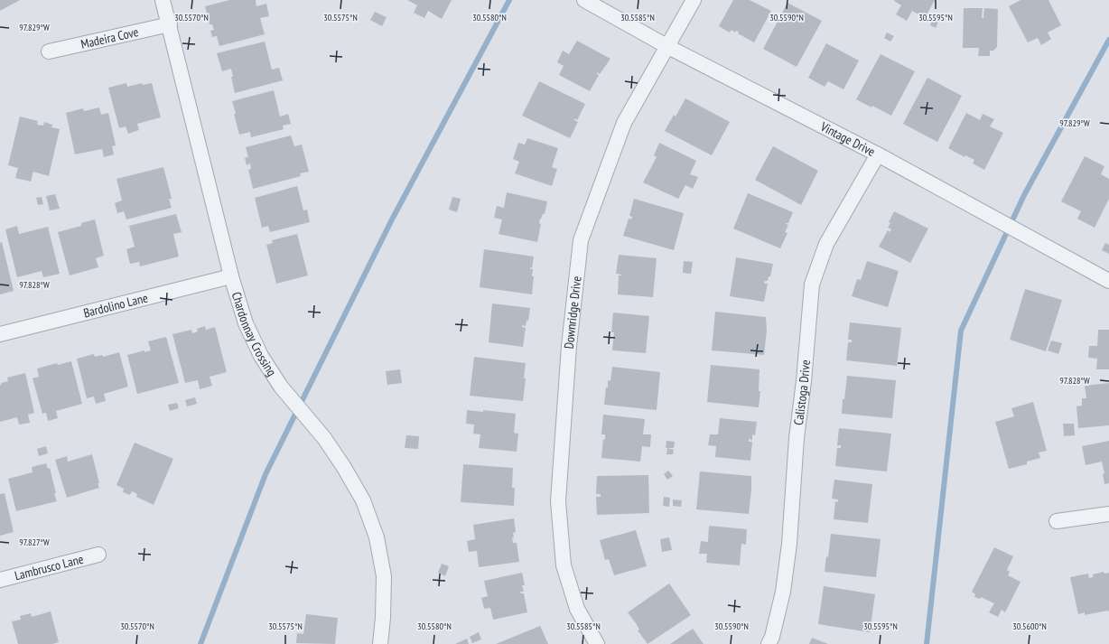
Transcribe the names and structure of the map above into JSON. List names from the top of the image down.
{
  "streets": {
    "street": [
      "Madeira Cove",
      "Vintage Drive",
      "Bardolino Lane",
      "Downridge Drive",
      "Chardonnay Crossing",
      "Calistoga Drive",
      "Lambrusco Lane"
    ]
  },
  "crossings": [
    ["Madeira Cove", "Chardonnay Crossing"],
    ["Vintage Drive", "Downridge Drive"],
    ["Vintage Drive", "Calistoga Drive"],
    ["Bardolino Lane", "Chardonnay Crossing"]
  ],
  "coordinates": [
    "30.5570°N",
    "30.5575°N",
    "30.5580°N",
    "30.5585°N",
    "30.5590°N",
    "30.5595°N",
    "97.829°W",
    "97.828°W",
    "97.827°W",
    "30.5600°N"
  ]
}
